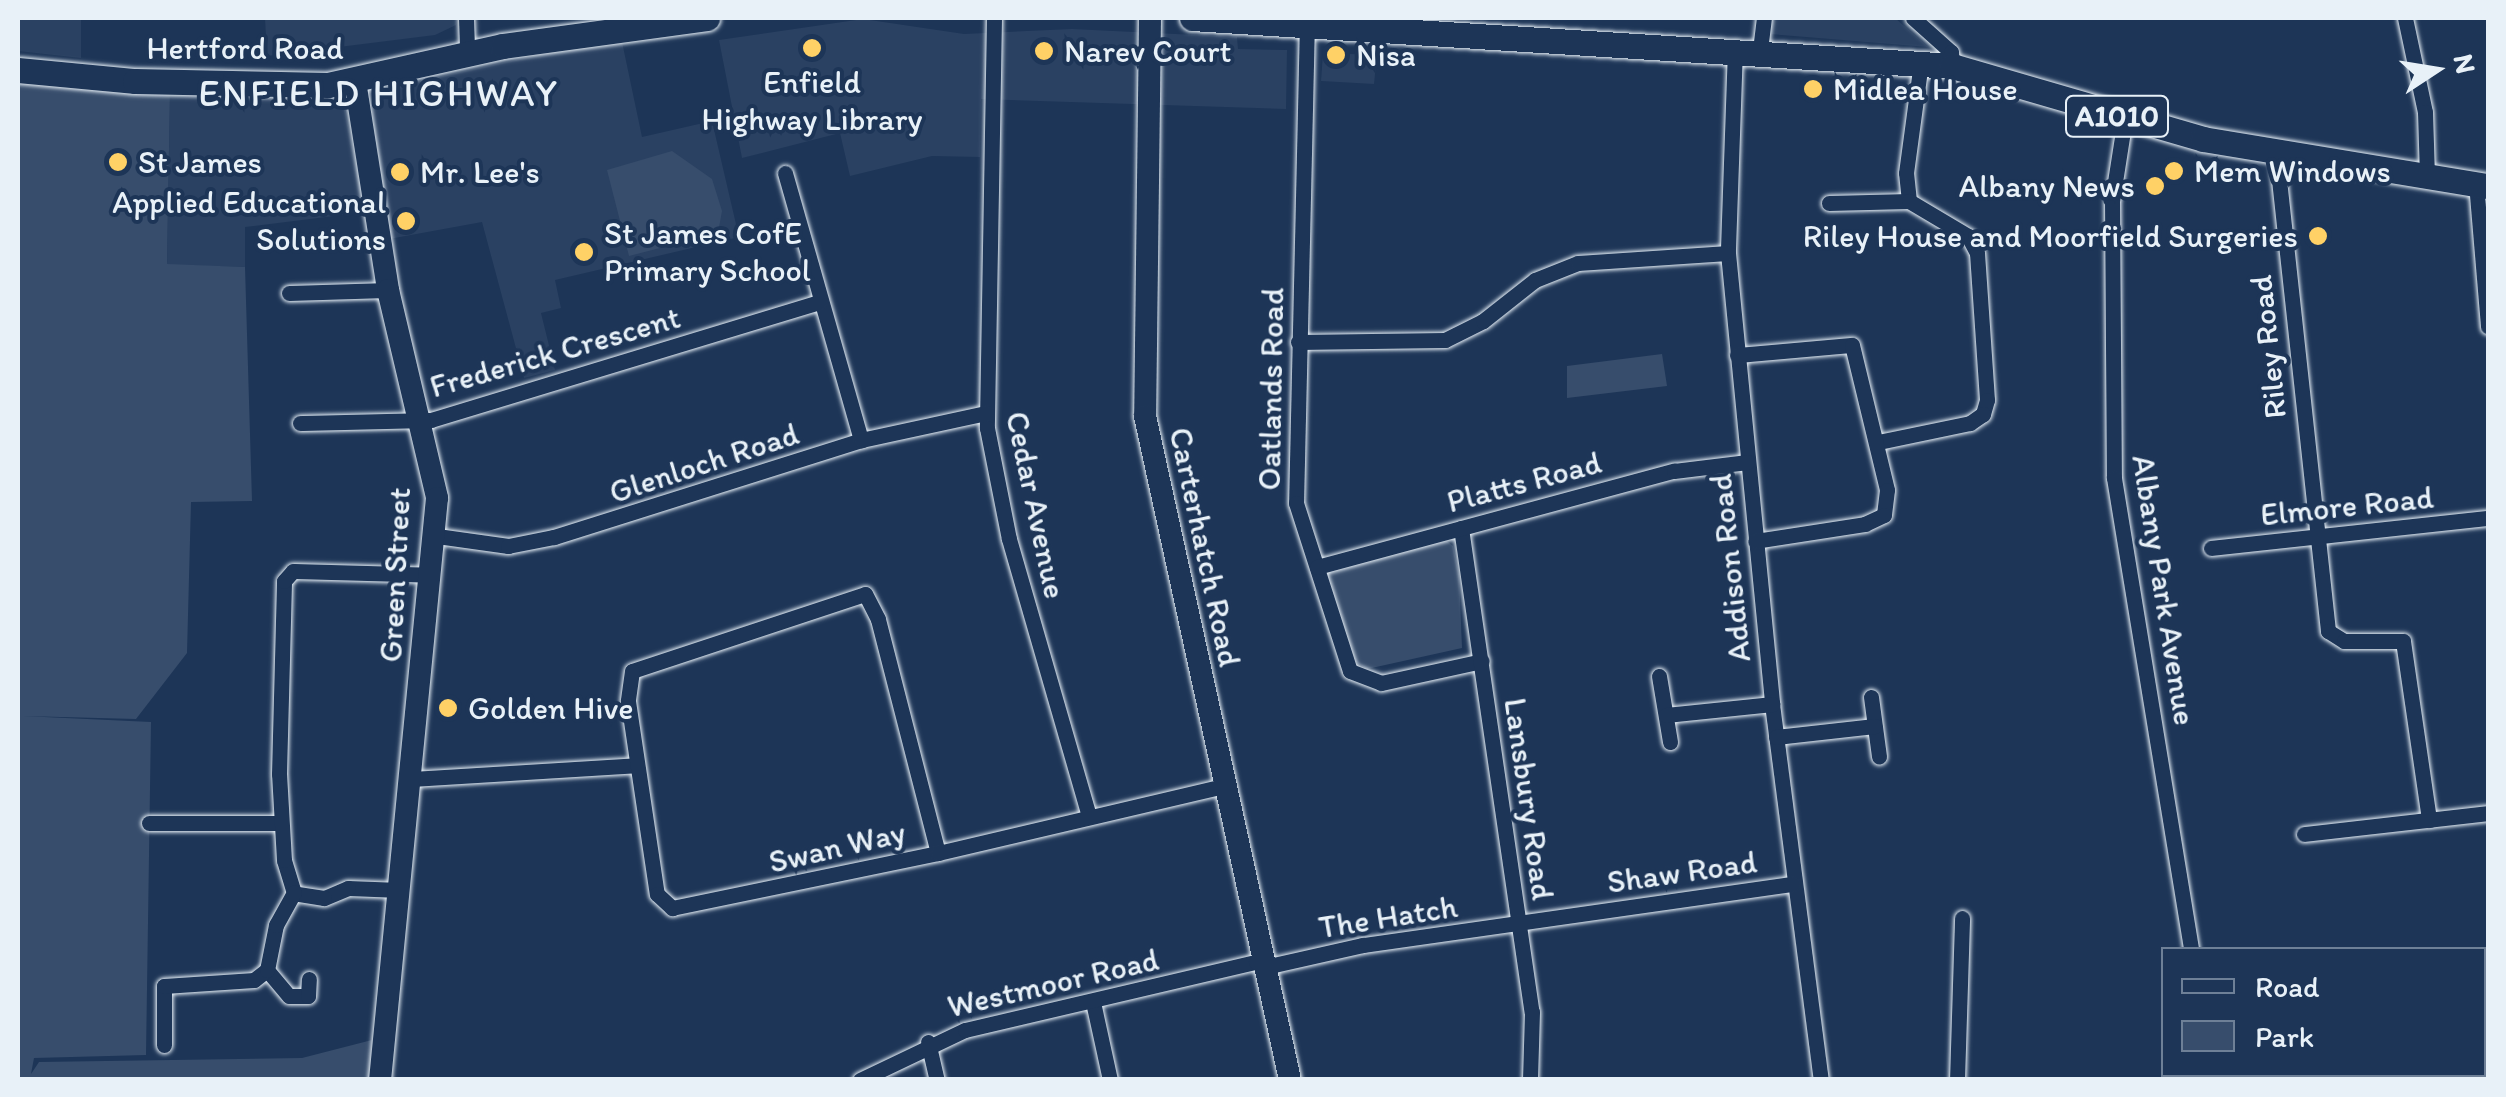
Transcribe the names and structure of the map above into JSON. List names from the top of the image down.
{
  "streets": {
    "main road": ["Hertford Road", "A1010"],
    "street": [
      "Riley Road",
      "Frederick Crescent",
      "Oatlands Road",
      "Glenloch Road",
      "Platts Road",
      "Cedar Avenue",
      "Elmore Road",
      "Carterhatch Road",
      "Addison Road",
      "Green Street",
      "Albany Park Avenue",
      "Lansbury Road",
      "Swan Way",
      "Shaw Road",
      "The Hatch",
      "Westmoor Road"
    ]
  },
  "crossings": [
    ["Hertford Road", "Green Street"],
    ["A1010", "Riley Road"],
    ["A1010", "Oatlands Road"],
    ["A1010", "Addison Road"],
    ["A1010", "Albany Park Avenue"],
    ["Riley Road", "Elmore Road"],
    ["Frederick Crescent", "Green Street"],
    ["Oatlands Road", "Platts Road"],
    ["Oatlands Road", "Lansbury Road"],
    ["Glenloch Road", "Cedar Avenue"],
    ["Glenloch Road", "Green Street"],
    ["Platts Road", "Addison Road"],
    ["Platts Road", "Lansbury Road"],
    ["Cedar Avenue", "Swan Way"],
    ["Carterhatch Road", "Swan Way"],
    ["Carterhatch Road", "The Hatch"],
    ["Carterhatch Road", "Westmoor Road"],
    ["Addison Road", "Shaw Road"],
    ["Lansbury Road", "Shaw Road"],
    ["Lansbury Road", "The Hatch"],
    ["Shaw Road", "The Hatch"],
    ["The Hatch", "Westmoor Road"]
  ],
  "districts": ["ENFIELD HIGHWAY"],
  "places": [
    "Enfield Highway Library",
    "Narev Court",
    "Nisa",
    "Midlea House",
    "St James",
    "Mem Windows",
    "Mr. Lee's",
    "Albany News",
    "Applied Educational Solutions",
    "Riley House and Moorfield Surgeries",
    "St James CofE Primary School",
    "Golden Hive"
  ],
  "legend": ["Road", "Park"],
  "north": "right"
}
